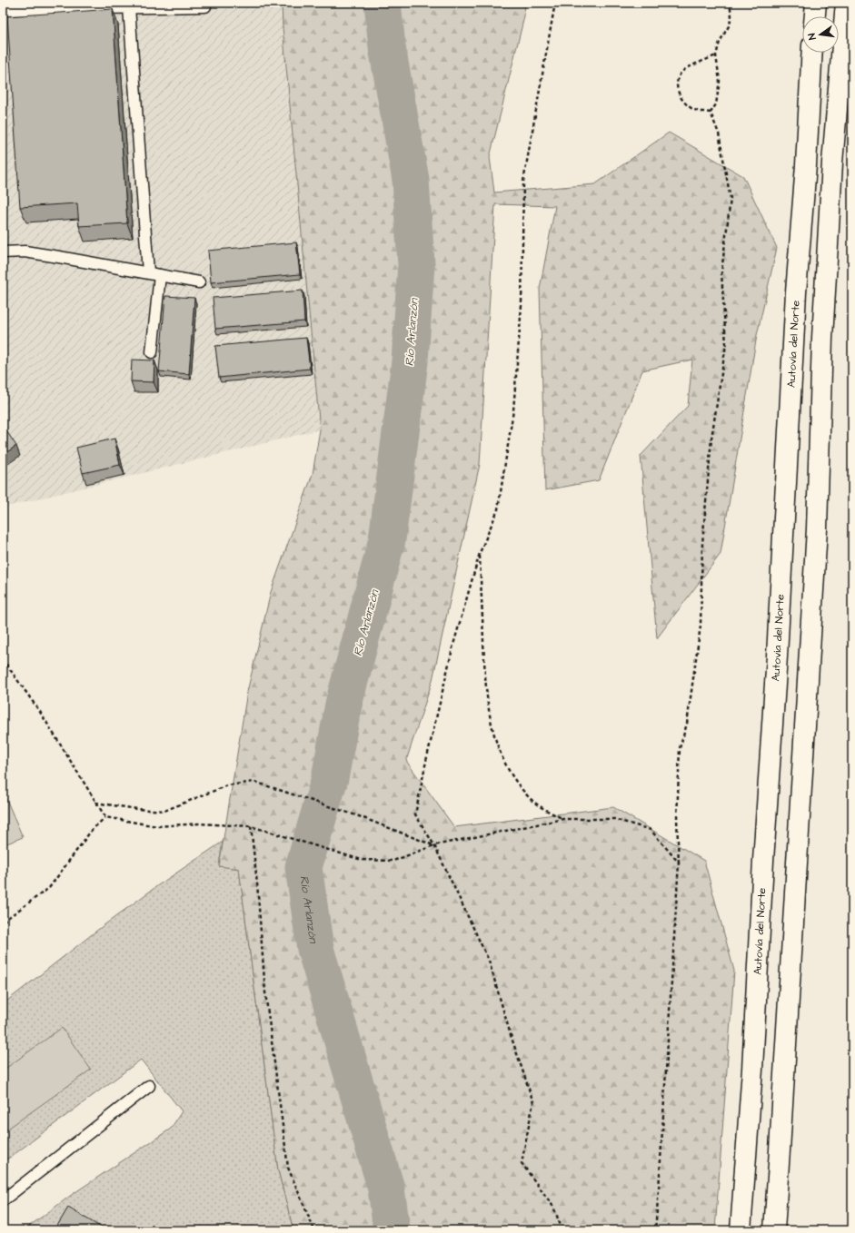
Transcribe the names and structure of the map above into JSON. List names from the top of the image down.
{
  "streets": {
    "highway": ["Autovía del Norte"]
  },
  "water": ["Río Arlanzón"],
  "north": "left"
}
